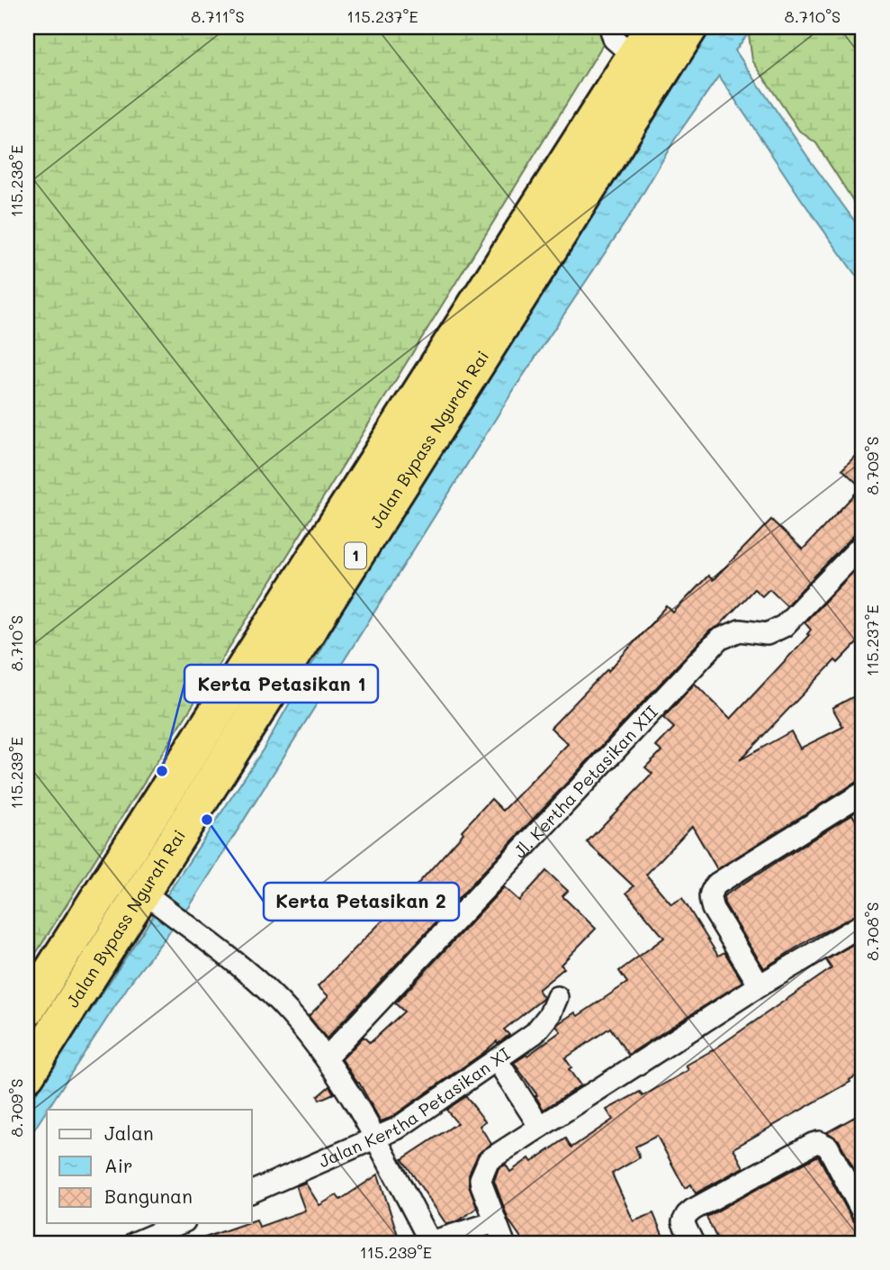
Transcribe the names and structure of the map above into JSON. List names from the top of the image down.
{
  "streets": {
    "highway": ["Jalan Bypass Ngurah Rai", "1"],
    "street": ["Jl. Kertha Petasikan XII", "Jalan Kertha Petasikan XI"]
  },
  "places": ["Kerta Petasikan 1", "Kerta Petasikan 2"],
  "legend": ["Jalan", "Air", "Bangunan"],
  "coordinates": [
    "8.711°S",
    "115.237°E",
    "8.710°S",
    "115.238°E",
    "8.709°S",
    "115.239°E",
    "8.708°S"
  ]
}
